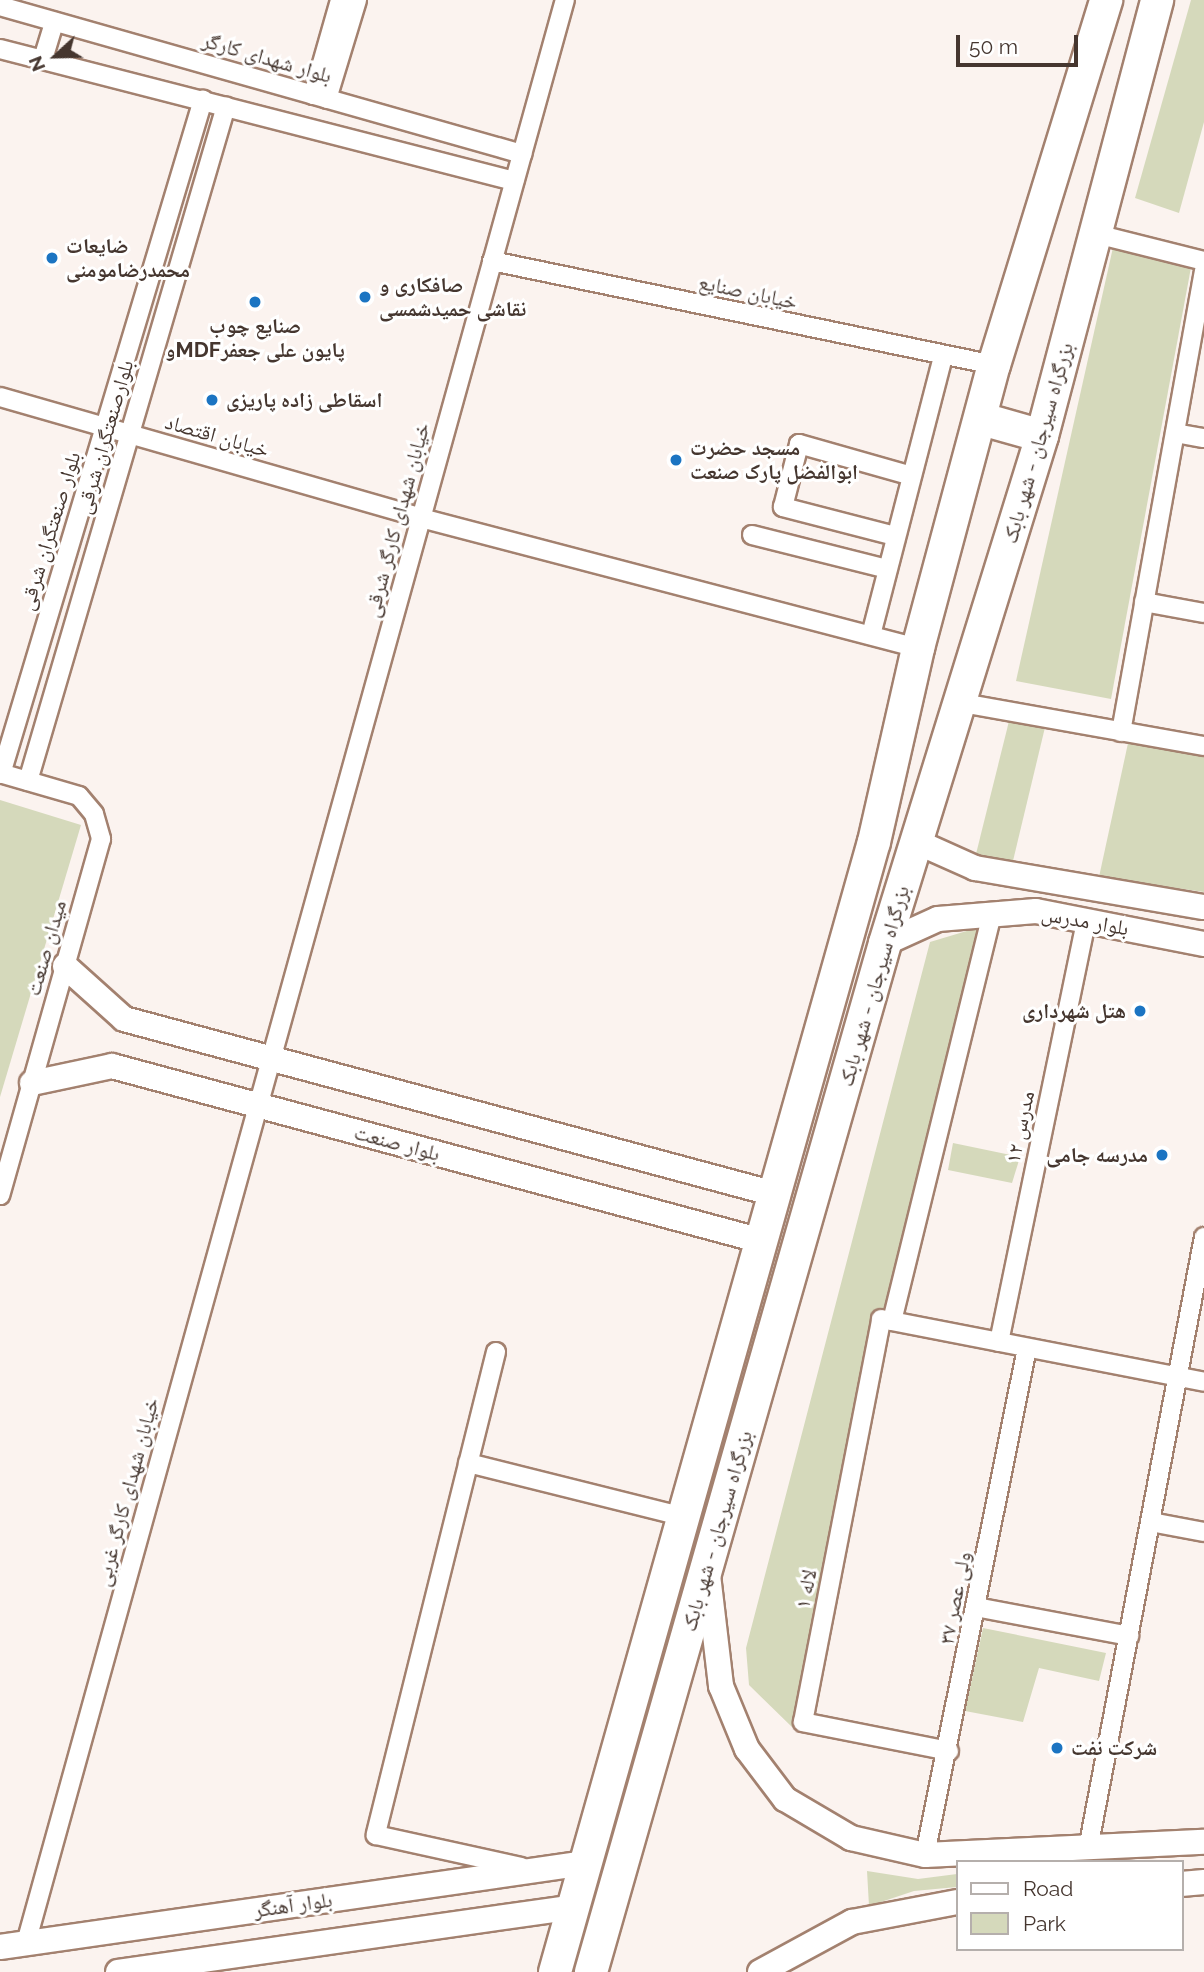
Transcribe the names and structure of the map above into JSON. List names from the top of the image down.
{
  "streets": {
    "highway": ["بزرگراه سیرجان - شهر بابک"],
    "street": [
      "بلوار شهدای کارگر",
      "خیابان صنایع",
      "خیابان اقتصاد",
      "بلوارصنعتگران شرقی",
      "خیابان شهدای کارگر شرقی",
      "بلوار صنعتگران شرقی",
      "بلوار مدرس",
      "میدان صنعت",
      "مدرس ۱۲",
      "بلوار صنعت",
      "خیابان شهدای کارگر غربی",
      "لاله ۱",
      "ولی عصر ۳۷",
      "بلوار آهنگر"
    ]
  },
  "crossings": [
    ["بلوار شهدای کارگر", "خیابان شهدای کارگر شرقی"],
    ["خیابان صنایع", "بزرگراه سیرجان - شهر بابک"],
    ["خیابان صنایع", "خیابان شهدای کارگر شرقی"],
    ["خیابان اقتصاد", "بلوارصنعتگران شرقی"],
    ["خیابان اقتصاد", "بزرگراه سیرجان - شهر بابک"],
    ["خیابان اقتصاد", "خیابان شهدای کارگر شرقی"],
    ["خیابان اقتصاد", "بلوار صنعتگران شرقی"],
    ["بلوارصنعتگران شرقی", "میدان صنعت"],
    ["بزرگراه سیرجان - شهر بابک", "بلوار مدرس"],
    ["بزرگراه سیرجان - شهر بابک", "بلوار صنعت"],
    ["بزرگراه سیرجان - شهر بابک", "بلوار آهنگر"],
    ["خیابان شهدای کارگر شرقی", "خیابان شهدای کارگر غربی"],
    ["بلوار صنعتگران شرقی", "میدان صنعت"],
    ["بلوار مدرس", "مدرس ۱۲"],
    ["میدان صنعت", "بلوار صنعت"],
    ["بلوار صنعت", "خیابان شهدای کارگر غربی"],
    ["خیابان شهدای کارگر غربی", "بلوار آهنگر"],
    ["لاله ۱", "ولی عصر ۳۷"]
  ],
  "places": [
    "ضایعات محمدرضامومنی",
    "صافکاری و نقاشی حمیدشمسی",
    "صنایع چوب وMDFپایون علی جعفر",
    "اسقاطی زاده پاریزی",
    "مسجد حضرت ابوالفضل پارک صنعت",
    "هتل شهرداری",
    "مدرسه جامی",
    "شرکت نفت"
  ],
  "legend": ["Road", "Park"],
  "scale_bar": "50 m",
  "north": "left"
}
